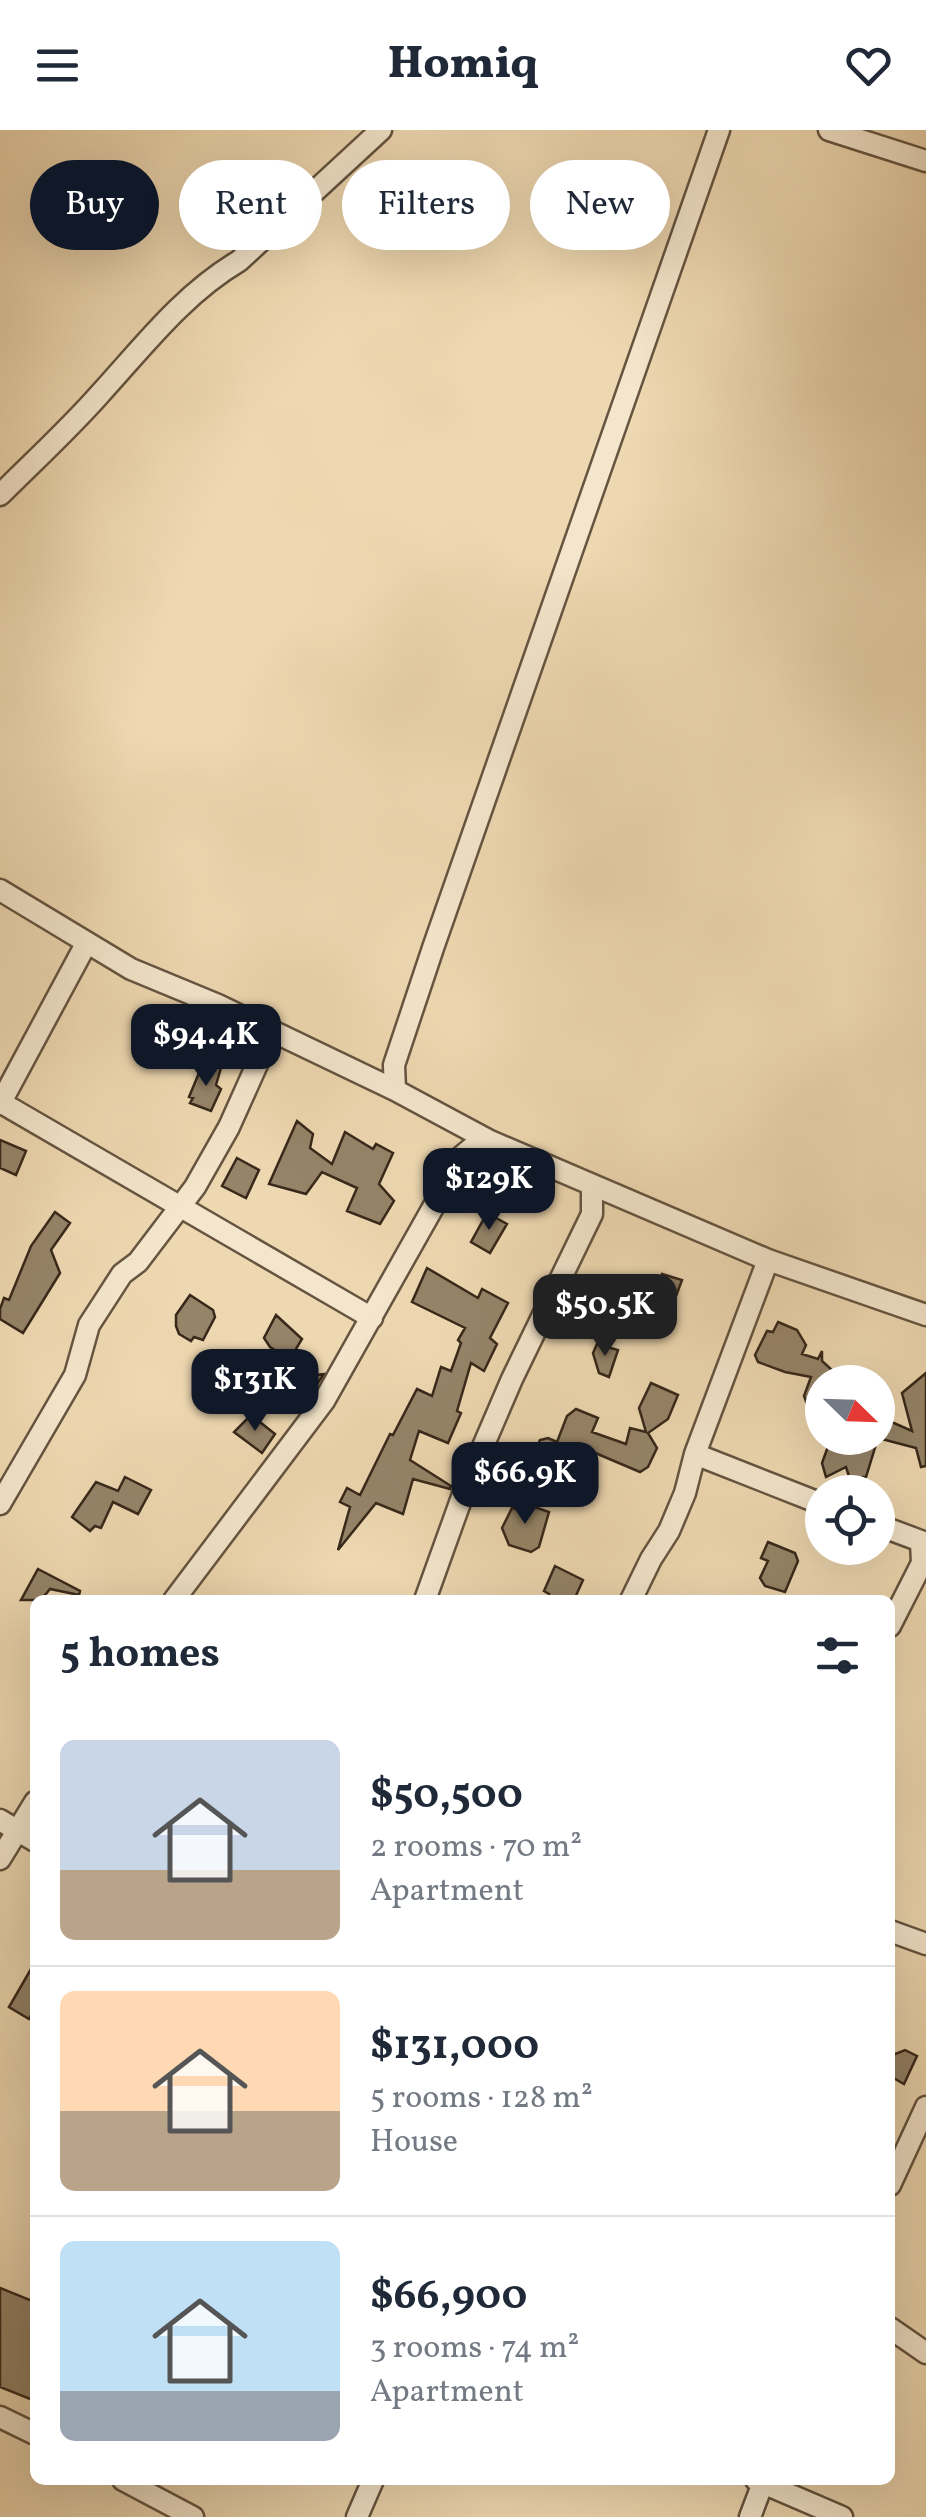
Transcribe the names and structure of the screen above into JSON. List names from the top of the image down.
{
  "north": "bottom right",
  "page": {
    "header": "Homiq",
    "chip": [
      "Buy",
      "Rent",
      "Filters",
      "New"
    ],
    "price": [
      "$94.4K",
      "$129K",
      "$50.5K",
      "$131K",
      "$66.9K"
    ],
    "heading": "5 homes",
    "list": [
      {
        "name": "$50,500",
        "note": "2 rooms · 70 m² · Apartment"
      },
      {
        "name": "$131,000",
        "note": "5 rooms · 128 m² · House"
      },
      {
        "name": "$66,900",
        "note": "3 rooms · 74 m² · Apartment"
      }
    ]
  }
}
